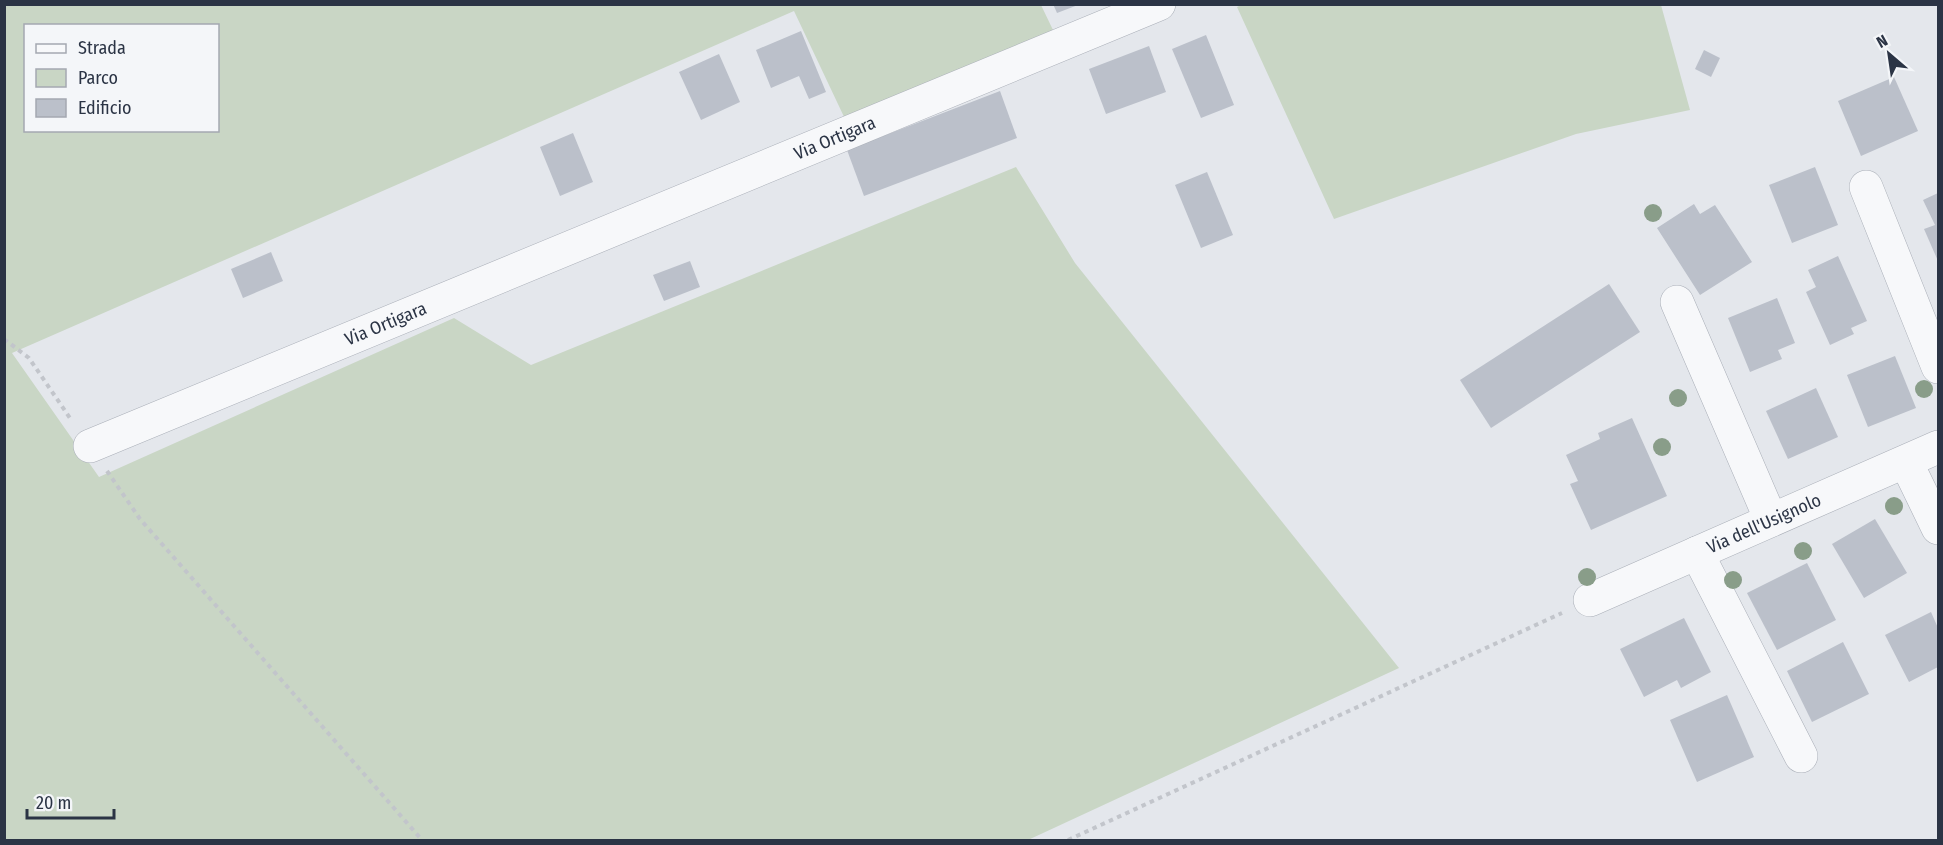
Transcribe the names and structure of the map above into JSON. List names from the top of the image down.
{
  "streets": {
    "street": ["Via Ortigara", "Via dell'Usignolo"]
  },
  "legend": ["Strada", "Parco", "Edificio"],
  "scale_bar": "20 m",
  "north": "top left"
}
